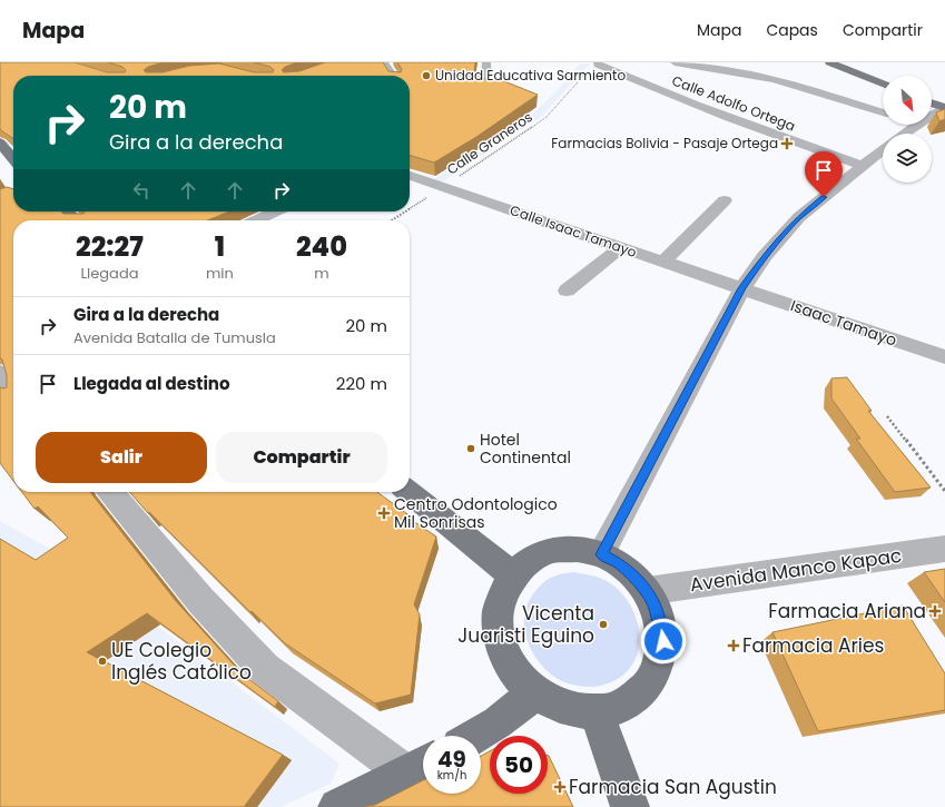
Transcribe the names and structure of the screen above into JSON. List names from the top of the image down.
{
  "streets": {
    "street": [
      "Calle Adolfo Ortega",
      "Calle Isaac Tamayo",
      "Isaac Tamayo",
      "Avenida Manco Kapac"
    ],
    "path": ["Calle Graneros"]
  },
  "crossings": [
    ["Calle Adolfo Ortega", "Calle Graneros"],
    ["Calle Graneros", "Calle Isaac Tamayo"],
    ["Calle Isaac Tamayo", "Isaac Tamayo"]
  ],
  "places": {
    "other": [
      "Unidad Educativa Sarmiento",
      "Hotel Continental",
      "Vicenta Juaristi Eguino",
      "UE Colegio Inglés Católico"
    ],
    "health": [
      "Farmacias Bolivia - Pasaje Ortega",
      "Centro Odontologico Mil Sonrisas",
      "Farmacia Ariana",
      "Farmacia Aries",
      "Farmacia San Agustin"
    ]
  },
  "north": "bottom right",
  "page": {
    "header": "Mapa",
    "nav": ["Mapa", "Capas", "Compartir"],
    "turn": ["20 m", "Gira a la derecha"],
    "eta": [
      "22:27",
      "Llegada",
      "1",
      "min",
      "240",
      "m"
    ],
    "list": [
      {
        "name": "Gira a la derecha",
        "note": "Avenida Batalla de Tumusla",
        "value": "20 m"
      },
      {
        "name": "Llegada al destino",
        "value": "220 m"
      }
    ],
    "buttons": ["Salir", "Compartir"],
    "speed": "49 km/h",
    "limit": "50"
  }
}
